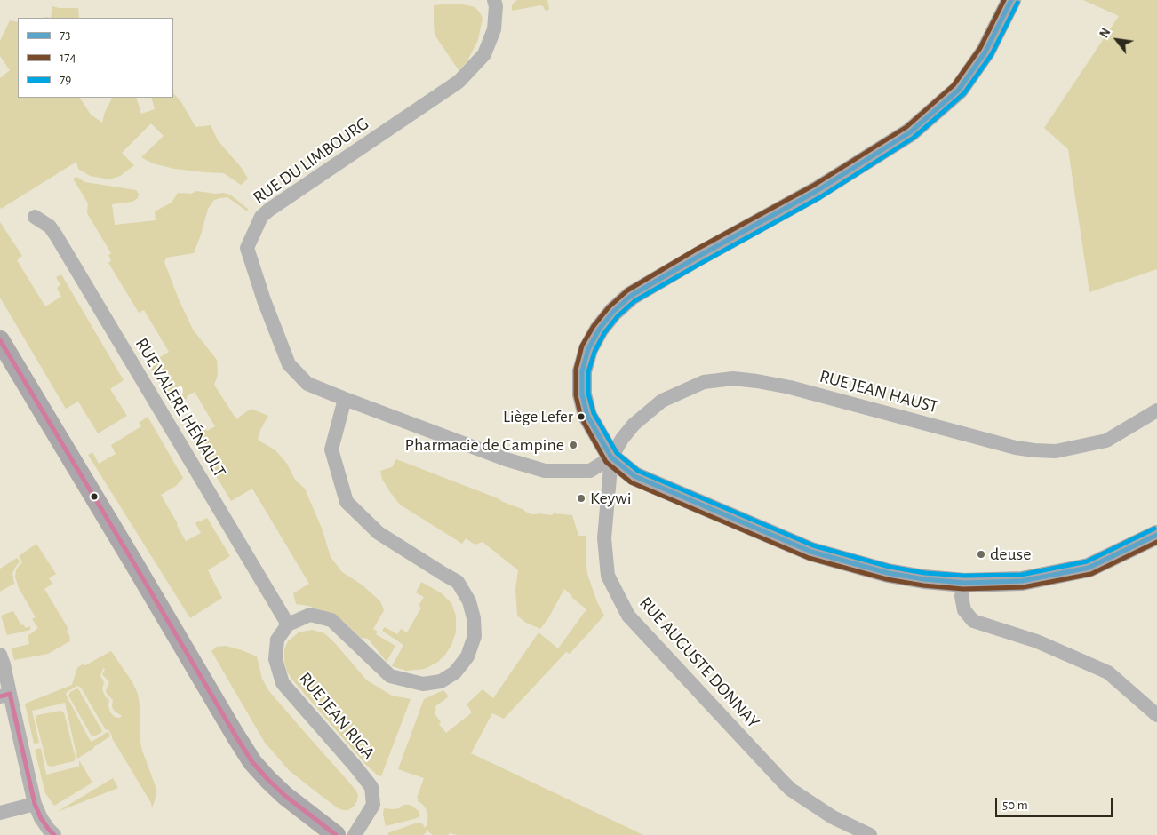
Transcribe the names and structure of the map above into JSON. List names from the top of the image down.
{
  "streets": {
    "street": [
      "RUE DU LIMBOURG",
      "RUE JEAN HAUST",
      "RUE VALÈRE HÉNAULT",
      "RUE AUGUSTE DONNAY",
      "RUE JEAN RIGA"
    ]
  },
  "crossings": [
    ["RUE DU LIMBOURG", "RUE JEAN HAUST"],
    ["RUE DU LIMBOURG", "RUE AUGUSTE DONNAY"],
    ["RUE JEAN HAUST", "RUE AUGUSTE DONNAY"],
    ["RUE VALÈRE HÉNAULT", "RUE JEAN RIGA"]
  ],
  "places": [
    "Liège Lefer",
    "Pharmacie de Campine",
    "Keywi",
    "deuse"
  ],
  "lines": ["transit line 73", "transit line 174", "transit line 79"],
  "legend": ["73", "174", "79"],
  "scale_bar": "50 m",
  "north": "top left"
}
